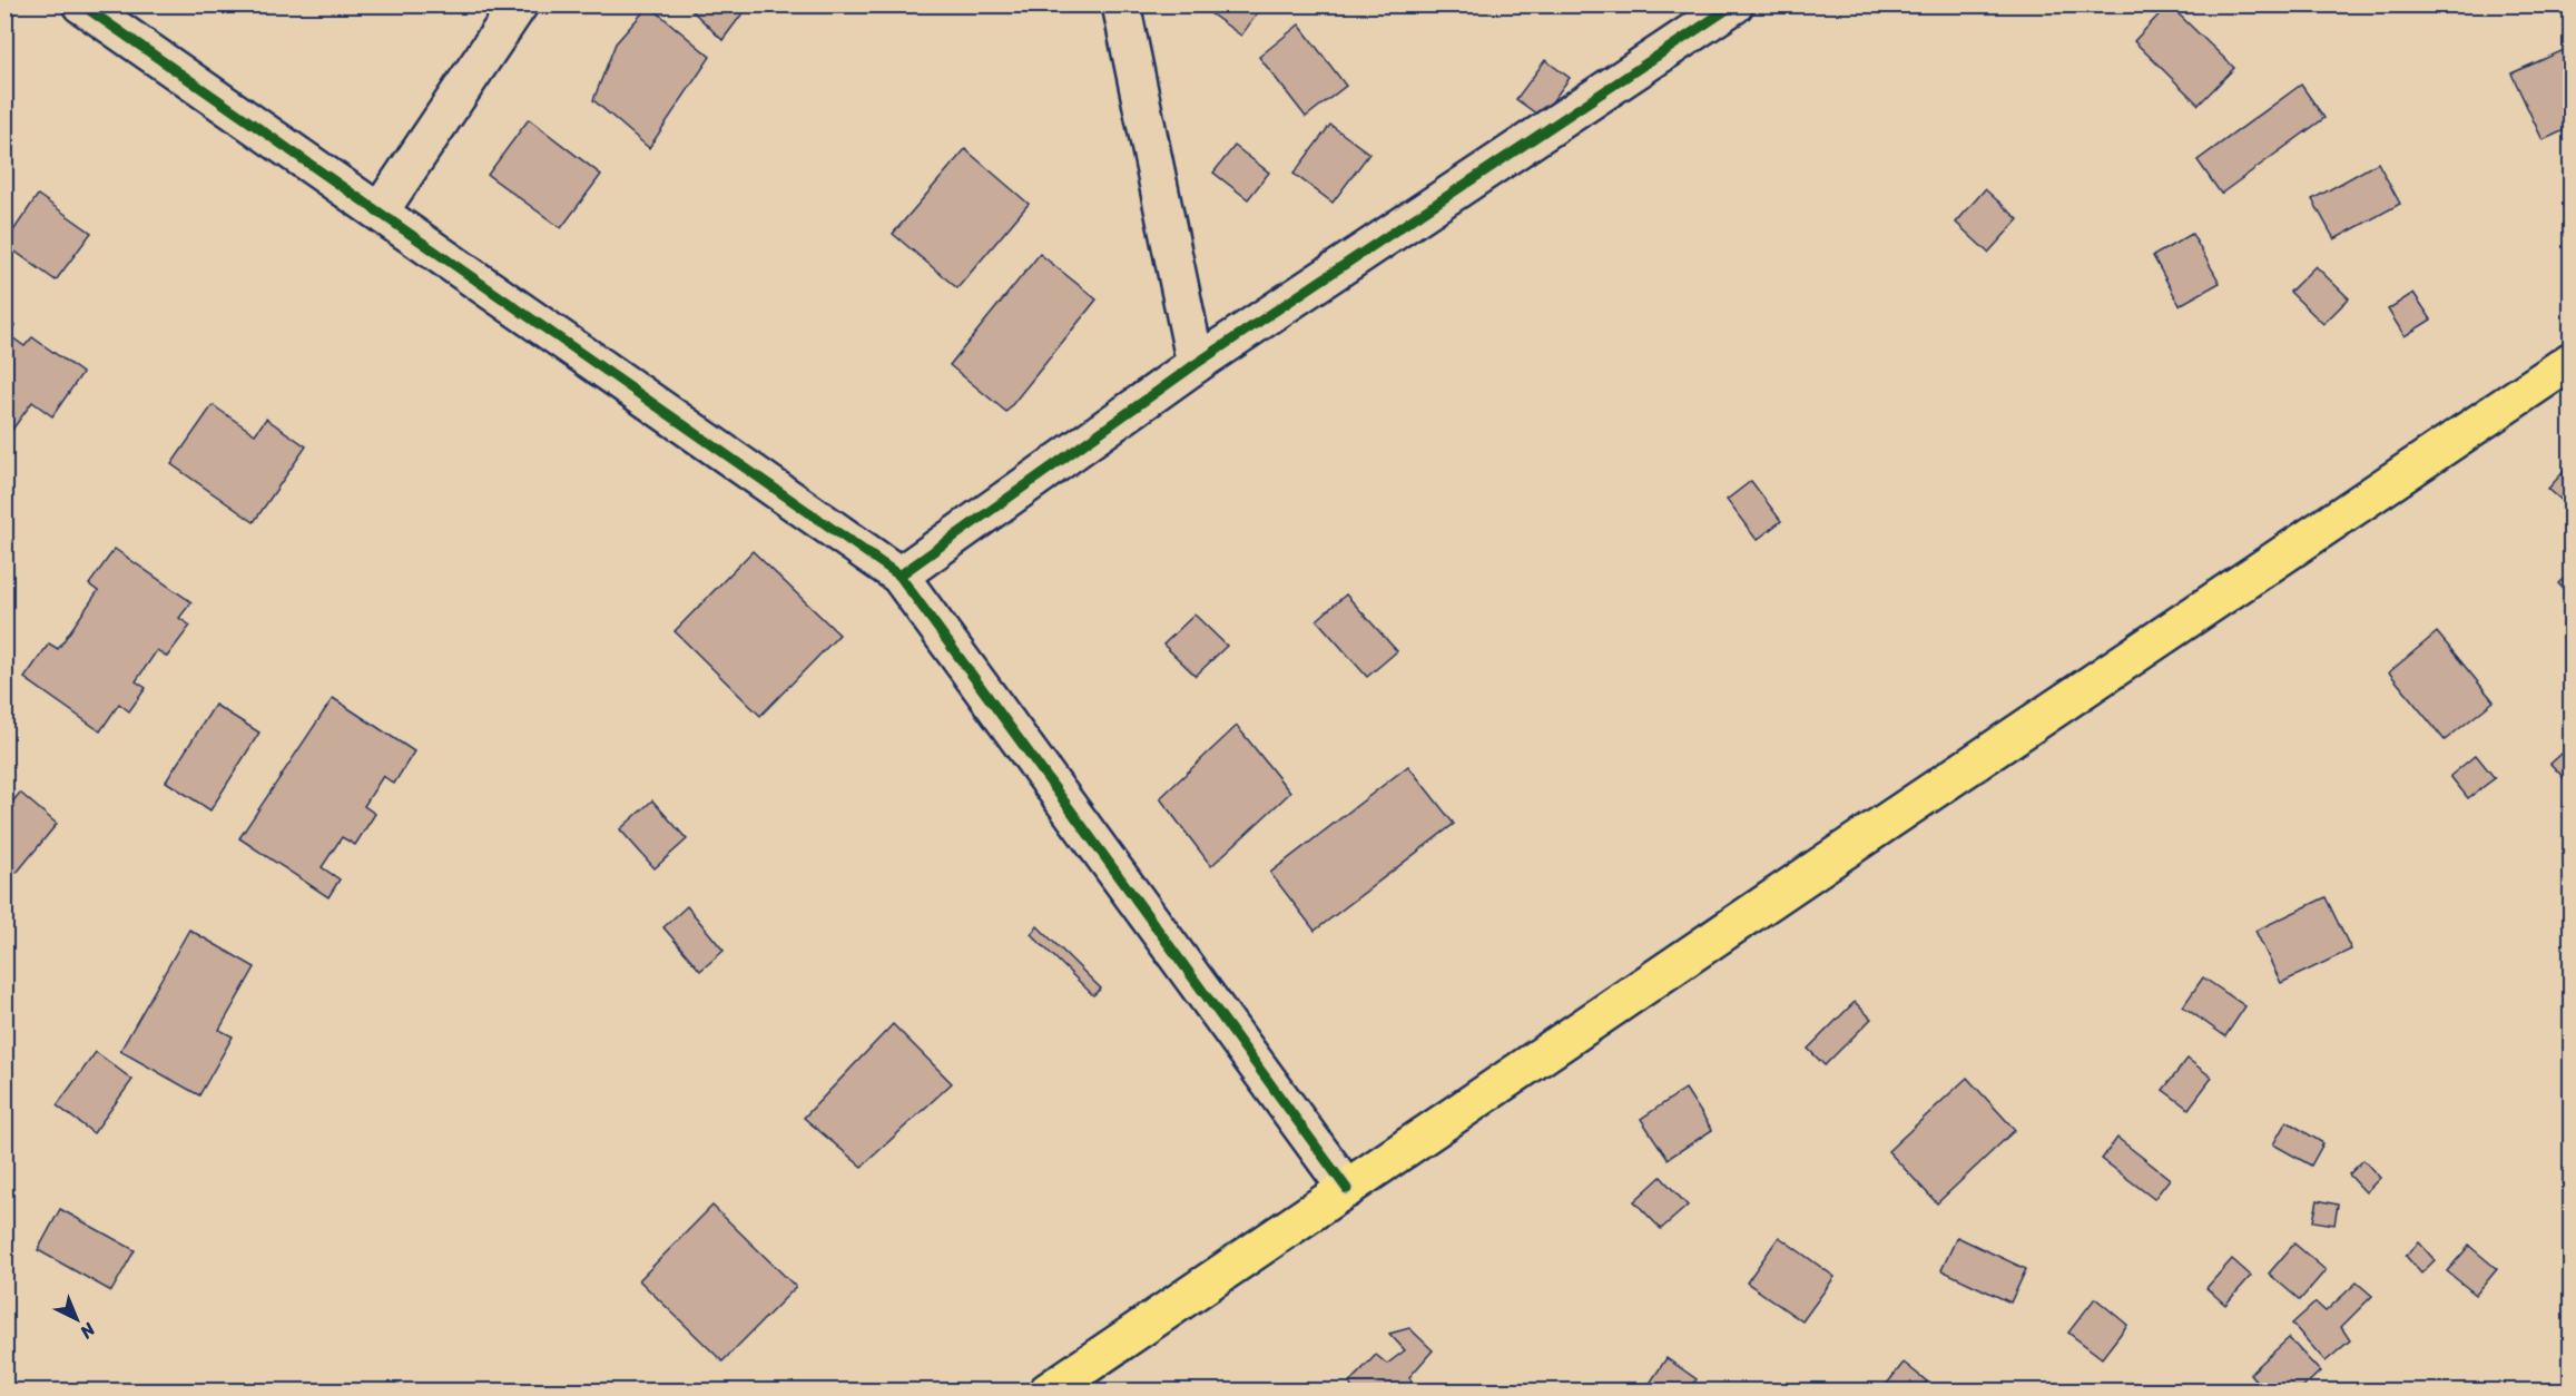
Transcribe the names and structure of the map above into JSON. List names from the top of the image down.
{
  "north": "bottom right"
}
